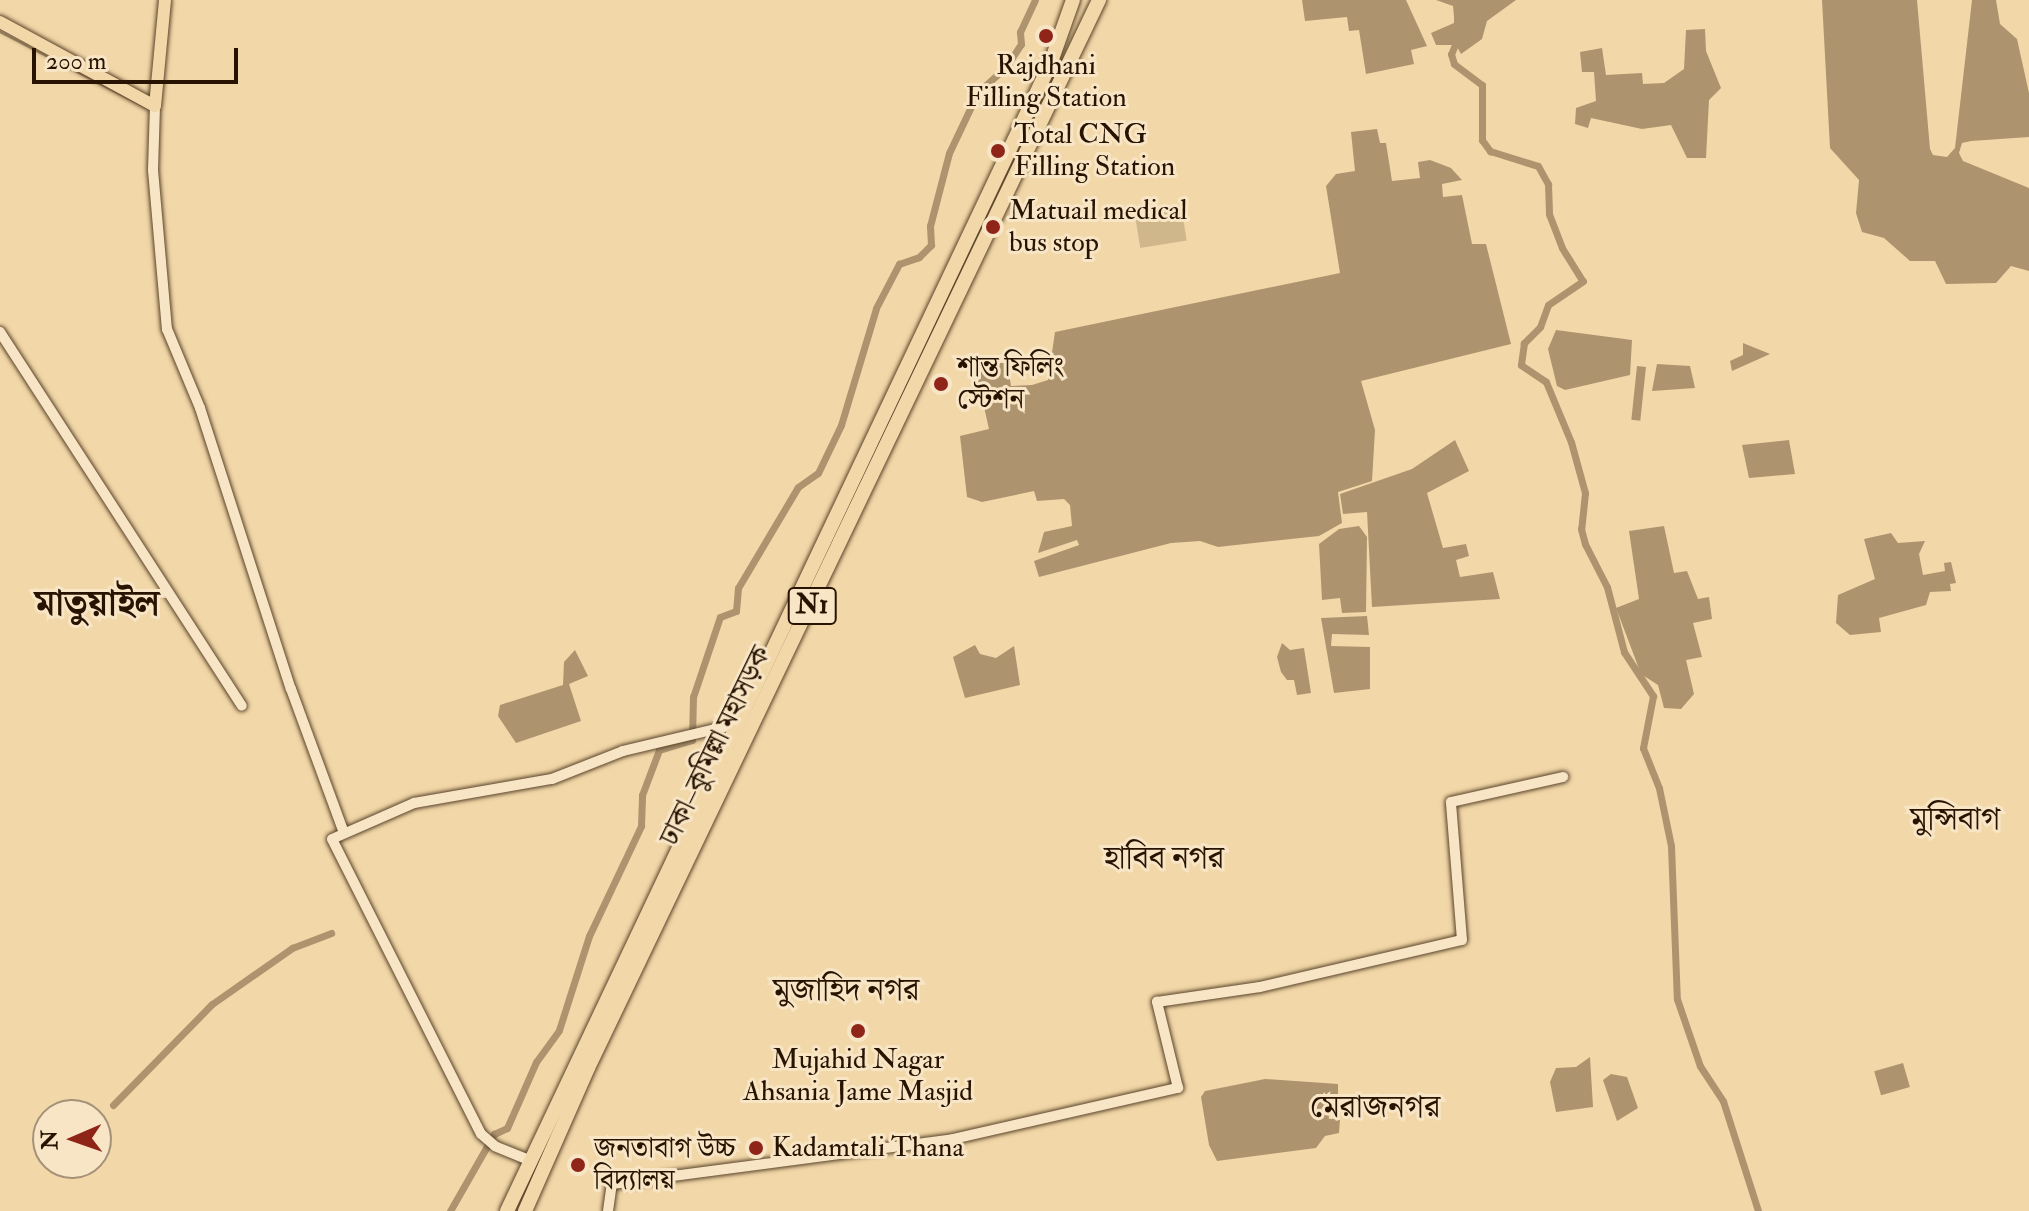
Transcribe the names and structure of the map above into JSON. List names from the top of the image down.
{
  "streets": {
    "highway": ["N1", "ঢাকা–কুমিল্লা মহাসড়ক"]
  },
  "districts": [
    "মাতুয়াইল",
    "মুন্সিবাগ",
    "হাবিব নগর",
    "মুজাহিদ নগর",
    "মেরাজনগর"
  ],
  "places": [
    "Rajdhani Filling Station",
    "Total CNG Filling Station",
    "Matuail medical bus stop",
    "শান্ত ফিলিং স্টেশন",
    "Mujahid Nagar Ahsania Jame Masjid",
    "Kadamtali Thana",
    "জনতাবাগ উচ্চ বিদ্যালয়"
  ],
  "scale_bar": "200 m",
  "north": "left"
}
